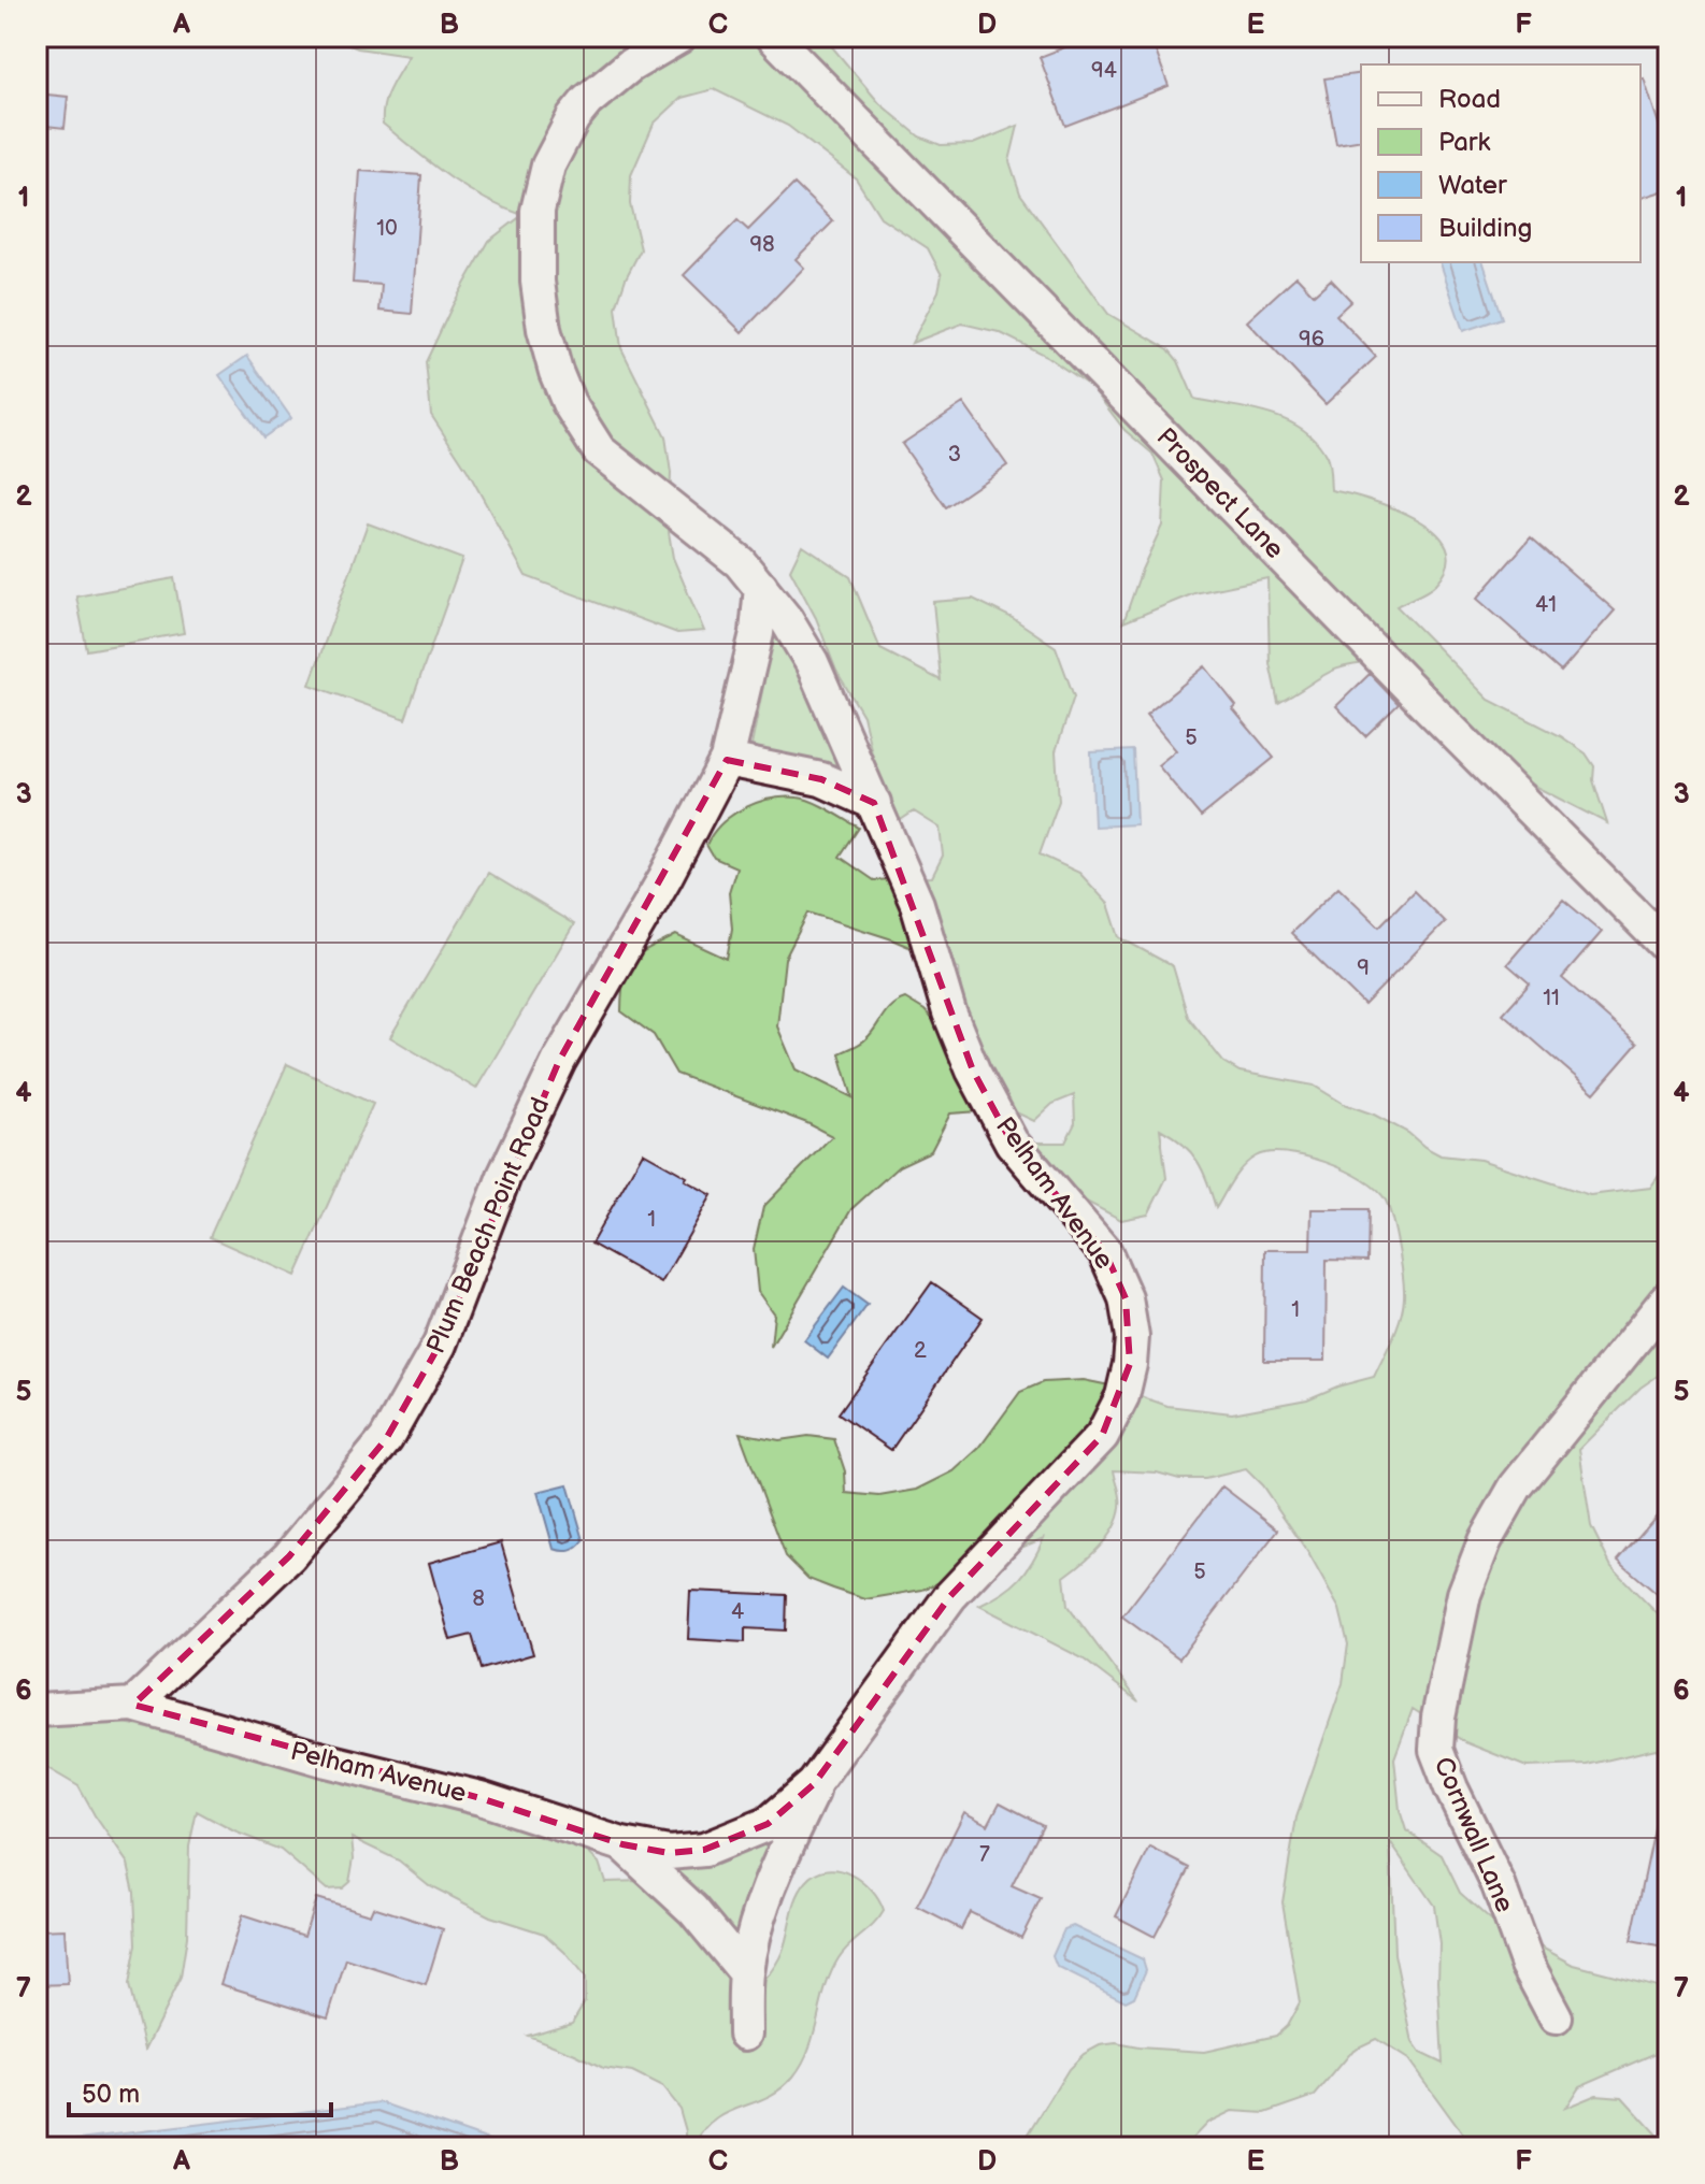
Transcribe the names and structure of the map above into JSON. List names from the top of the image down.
{
  "streets": {
    "street": [
      "Prospect Lane",
      "Pelham Avenue",
      "Plum Beach Point Road",
      "Cornwall Lane"
    ]
  },
  "crossings": [
    ["Pelham Avenue", "Plum Beach Point Road"]
  ],
  "house_numbers": [
    "94",
    "10",
    "98",
    "96",
    "3",
    "41",
    "5",
    "9",
    "11",
    "1",
    "1",
    "2",
    "5",
    "8",
    "4",
    "7"
  ],
  "legend": [
    "Road",
    "Park",
    "Water",
    "Building"
  ],
  "scale_bar": "50 m",
  "grid": {
    "columns": [
      "A",
      "B",
      "C",
      "D",
      "E",
      "F"
    ],
    "rows": [
      "1",
      "2",
      "3",
      "4",
      "5",
      "6",
      "7"
    ]
  }
}
